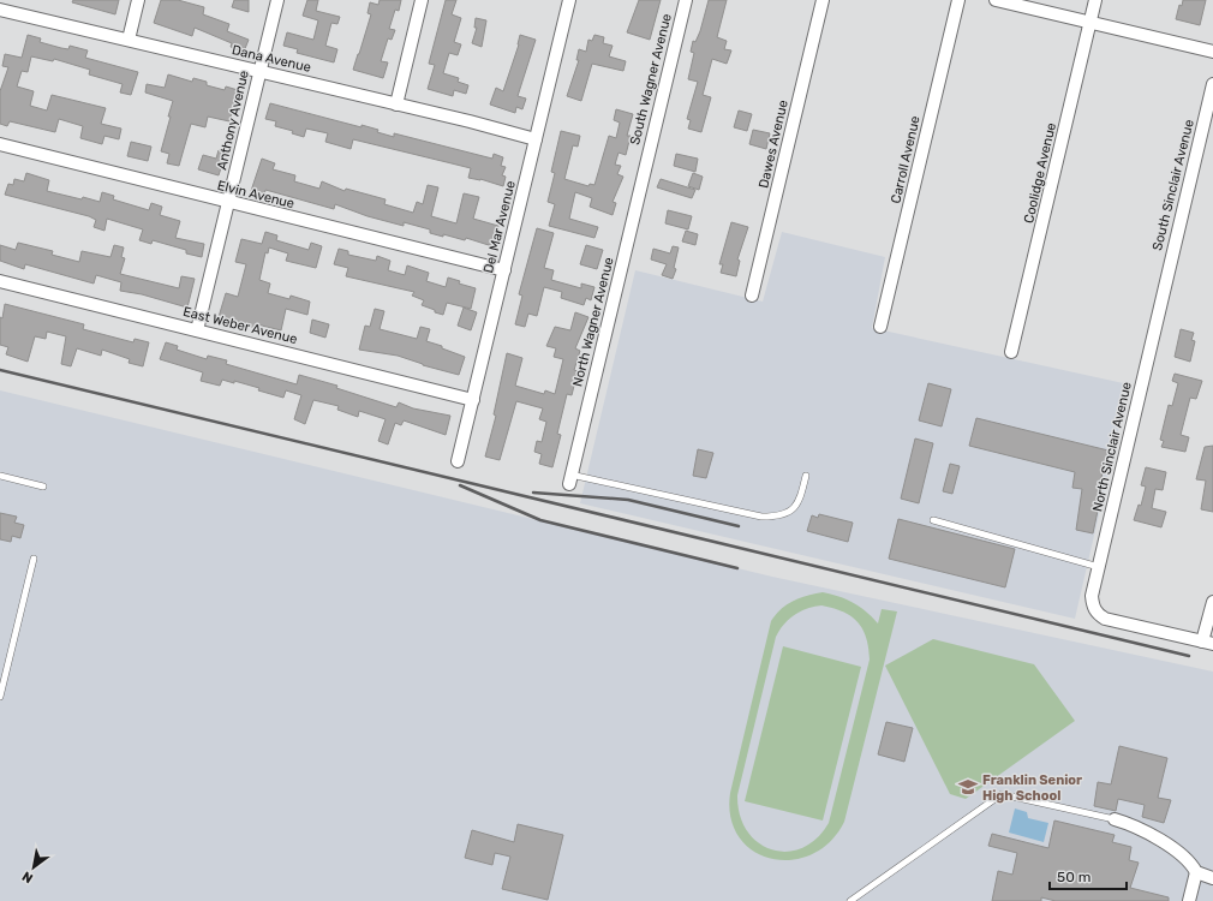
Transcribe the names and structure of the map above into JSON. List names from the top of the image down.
{
  "streets": {
    "street": [
      "Dana Avenue",
      "South Wagner Avenue",
      "Anthony Avenue",
      "Dawes Avenue",
      "Carroll Avenue",
      "Coolidge Avenue",
      "South Sinclair Avenue",
      "Elvin Avenue",
      "Del Mar Avenue",
      "North Wagner Avenue",
      "East Weber Avenue",
      "North Sinclair Avenue"
    ]
  },
  "crossings": [
    ["Dana Avenue", "Anthony Avenue"],
    ["Dana Avenue", "Del Mar Avenue"],
    ["South Wagner Avenue", "North Wagner Avenue"],
    ["Anthony Avenue", "Elvin Avenue"],
    ["Anthony Avenue", "East Weber Avenue"],
    ["South Sinclair Avenue", "North Sinclair Avenue"],
    ["Elvin Avenue", "Del Mar Avenue"],
    ["Del Mar Avenue", "East Weber Avenue"]
  ],
  "places": {
    "school or university": ["Franklin Senior High School"]
  },
  "scale_bar": "50 m",
  "north": "bottom left"
}
